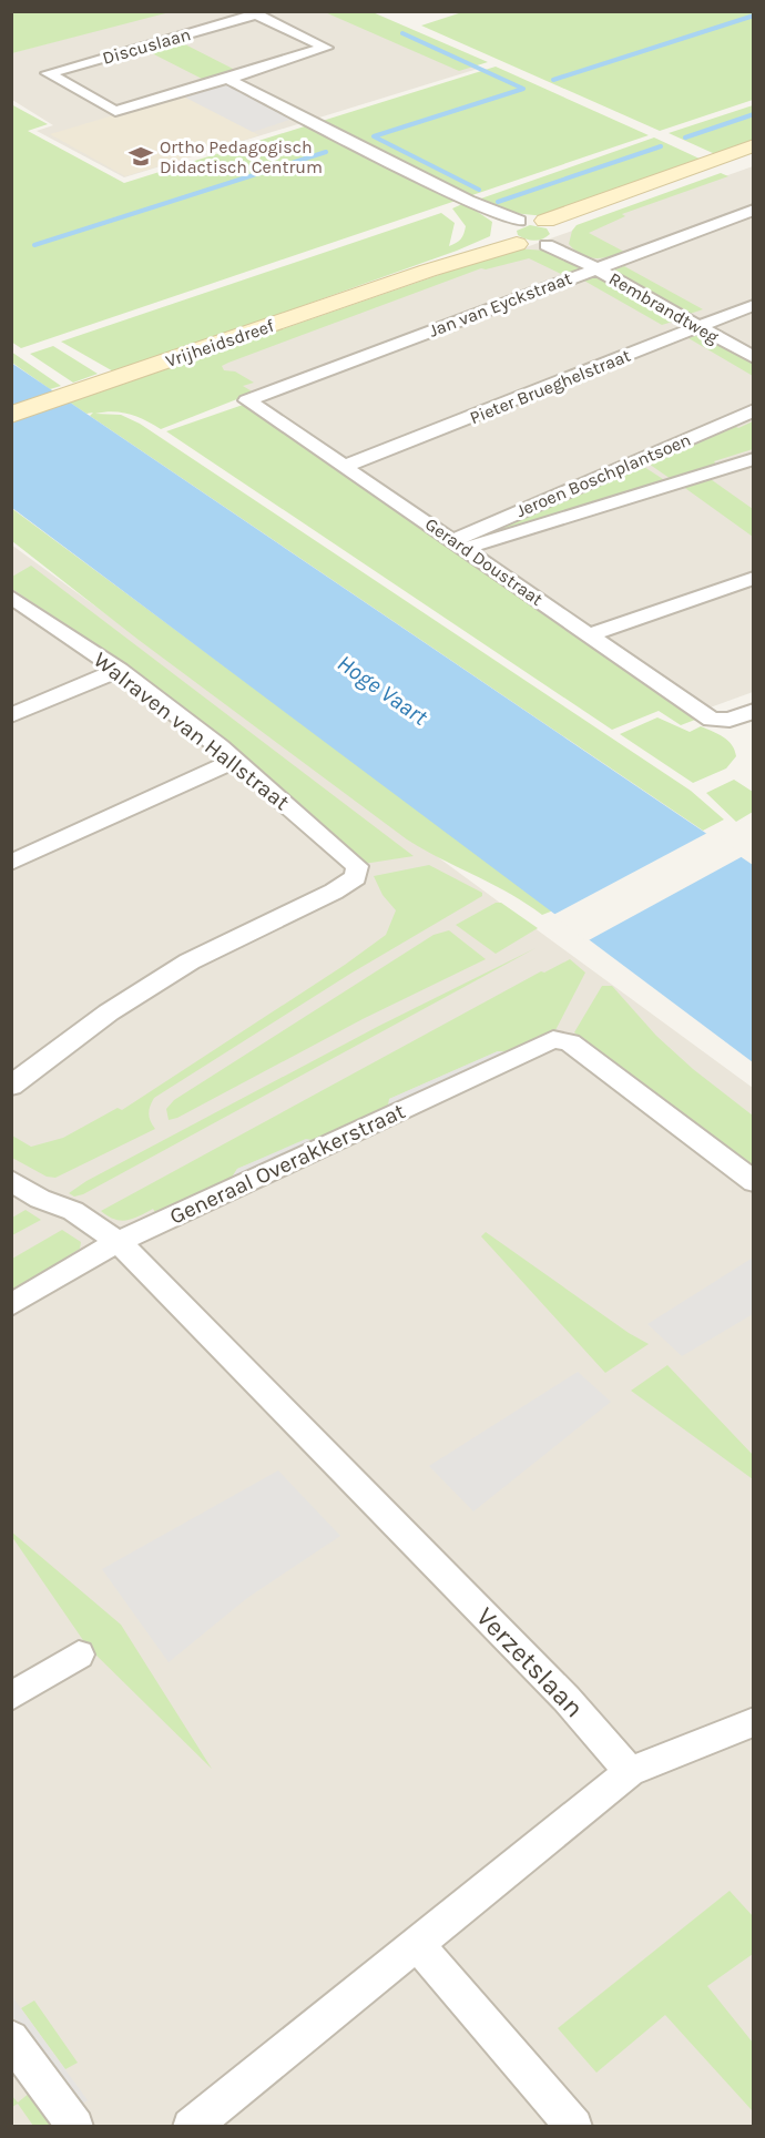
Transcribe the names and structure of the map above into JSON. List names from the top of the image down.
{
  "streets": {
    "main road": ["Vrijheidsdreef"],
    "street": [
      "Discuslaan",
      "Jan van Eyckstraat",
      "Rembrandtweg",
      "Pieter Brueghelstraat",
      "Jeroen Boschplantsoen",
      "Gerard Doustraat",
      "Walraven van Hallstraat",
      "Generaal Overakkerstraat",
      "Verzetslaan"
    ]
  },
  "crossings": [
    ["Jan van Eyckstraat", "Rembrandtweg"],
    ["Jan van Eyckstraat", "Gerard Doustraat"],
    ["Rembrandtweg", "Vrijheidsdreef"],
    ["Rembrandtweg", "Pieter Brueghelstraat"],
    ["Pieter Brueghelstraat", "Gerard Doustraat"],
    ["Jeroen Boschplantsoen", "Gerard Doustraat"],
    ["Generaal Overakkerstraat", "Verzetslaan"]
  ],
  "water": ["Hoge Vaart"],
  "places": {
    "school or university": ["Ortho Pedagogisch Didactisch Centrum"]
  }
}
